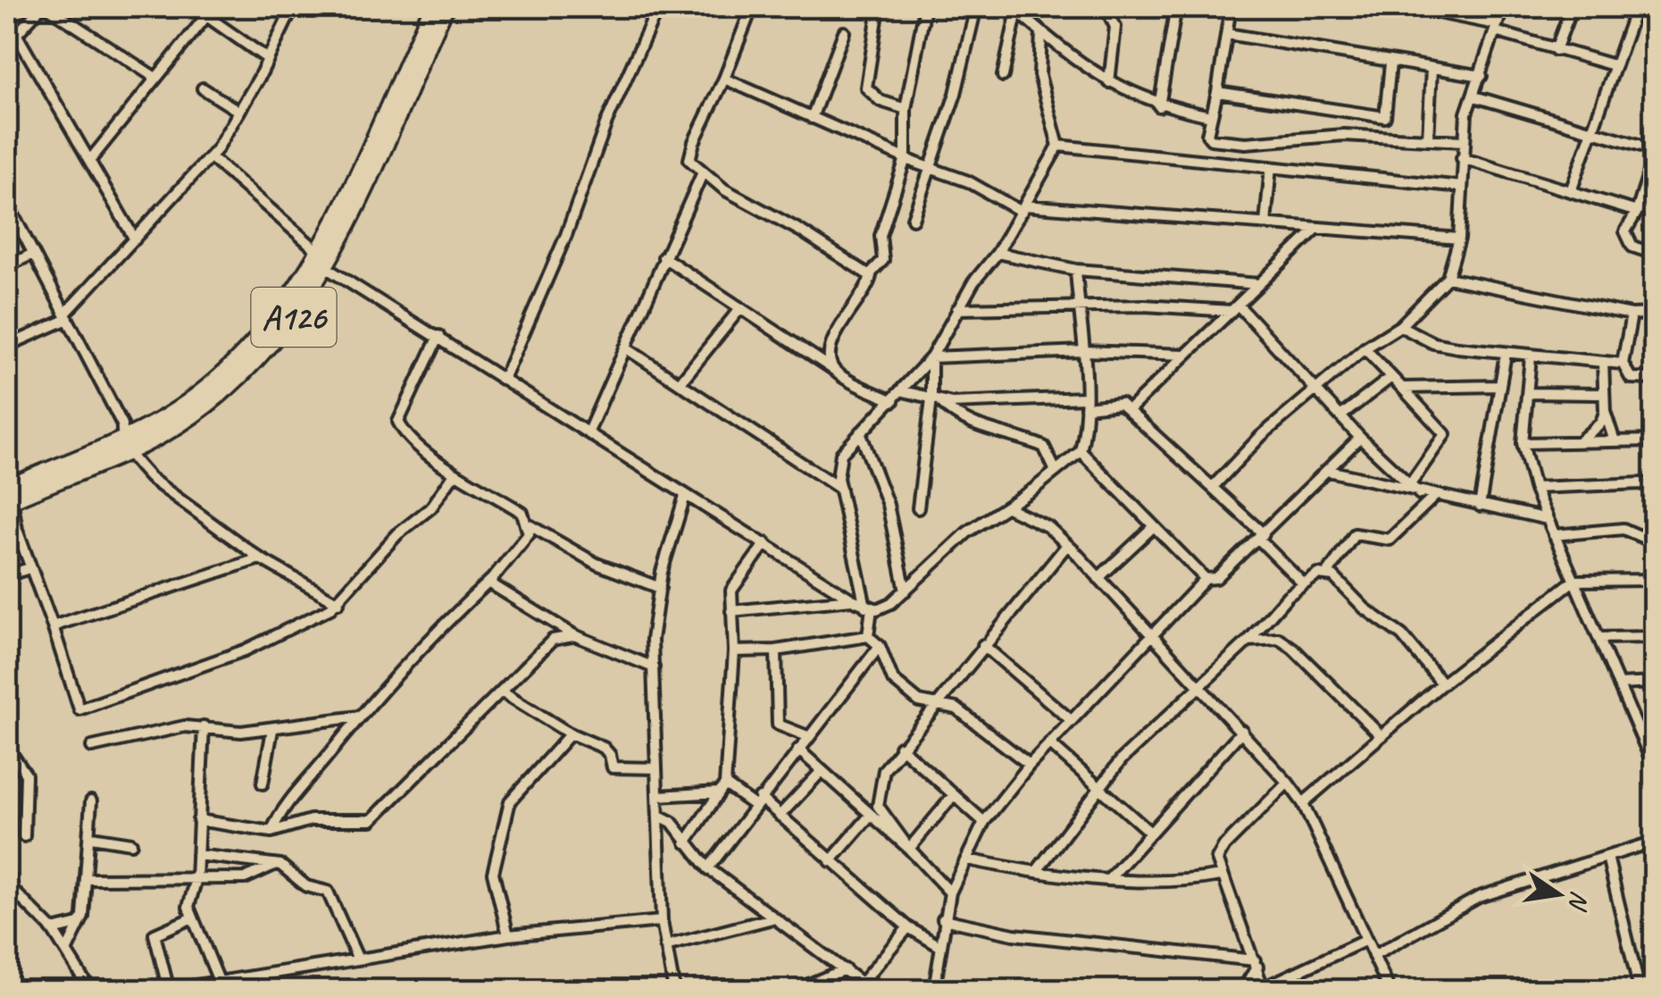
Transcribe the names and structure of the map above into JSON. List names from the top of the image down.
{
  "streets": {
    "highway": ["A126"]
  },
  "north": "right"
}
